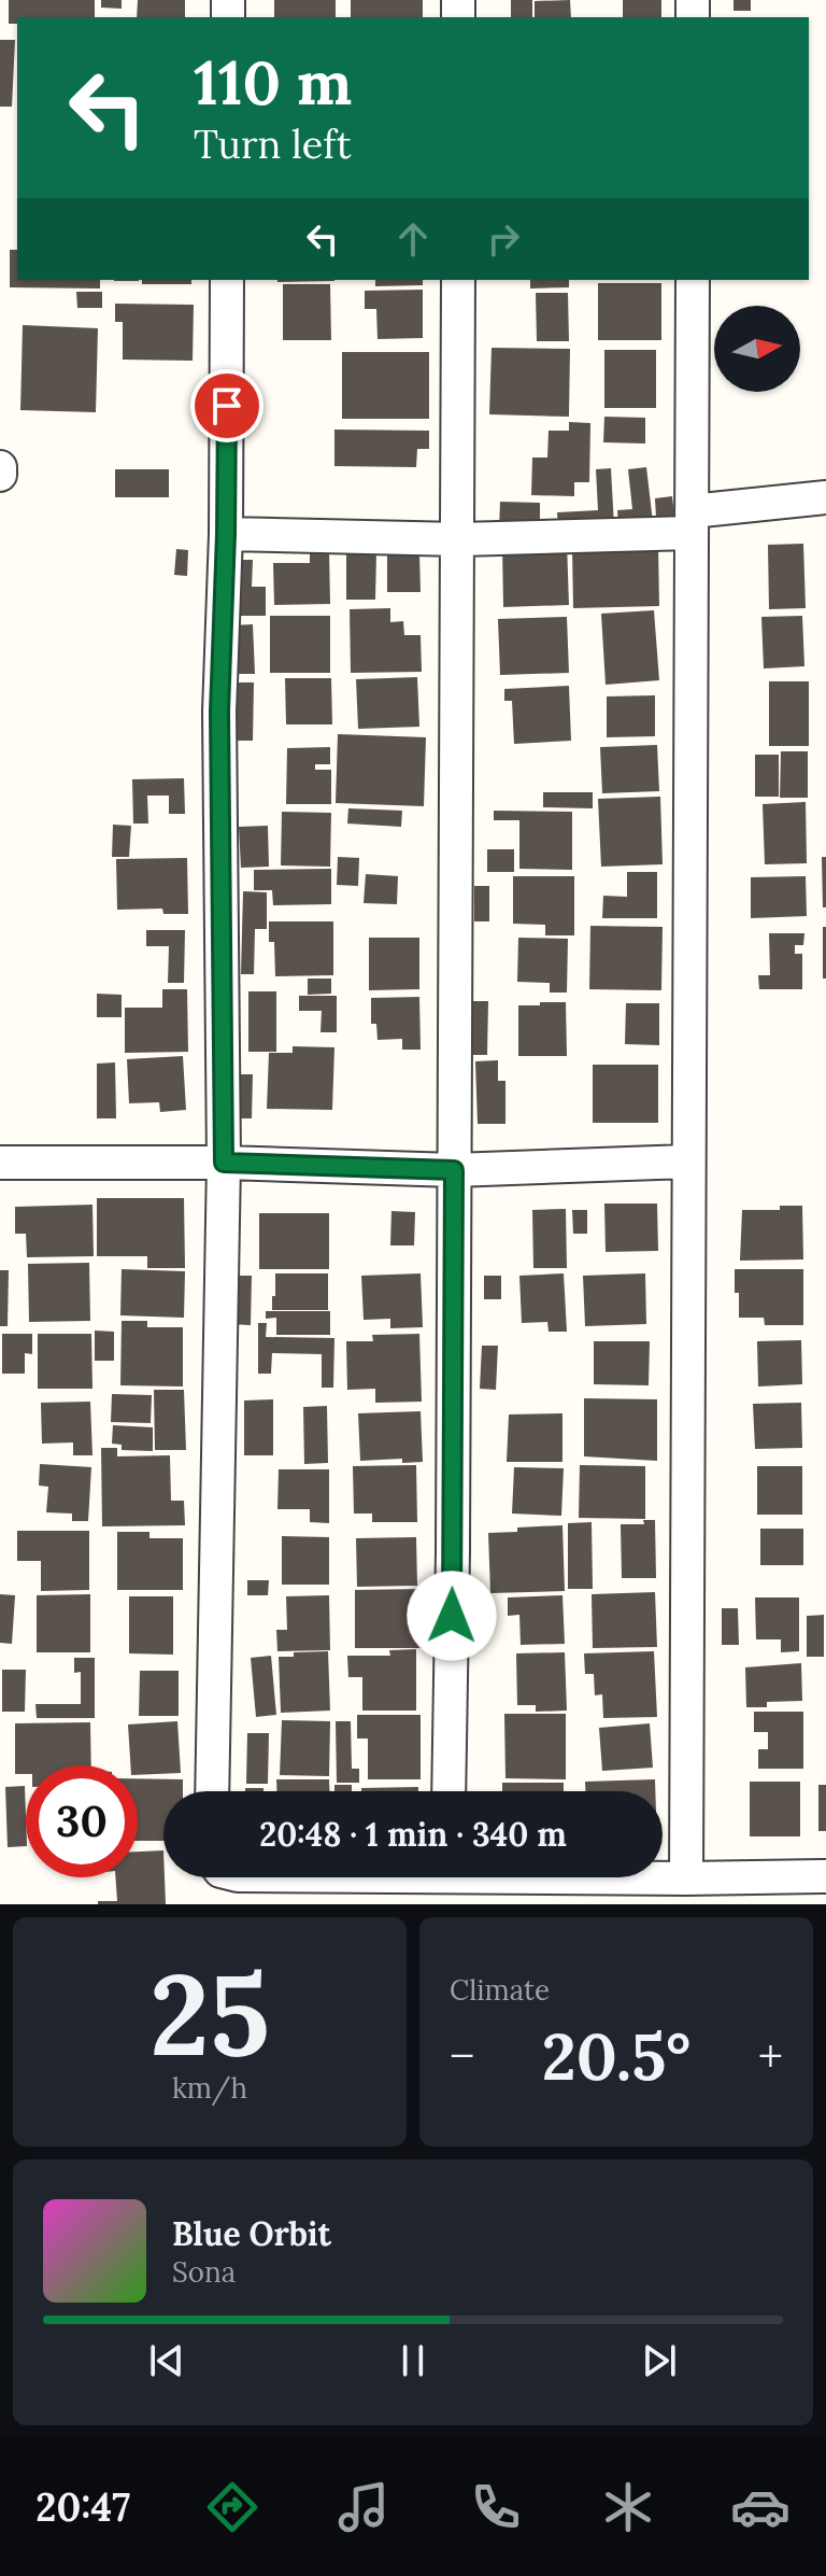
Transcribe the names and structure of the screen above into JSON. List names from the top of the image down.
{
  "north": "right",
  "page": {
    "turn": ["110 m", "Turn left"],
    "limit": "30",
    "trip": "20:48 · 1 min · 340 m",
    "tile": [
      ["25", "km/h"],
      "Climate"
    ],
    "heat": ["−", "20.5°", "+"],
    "song": ["Blue Orbit", "Sona"],
    "tabs": "20:47"
  }
}
